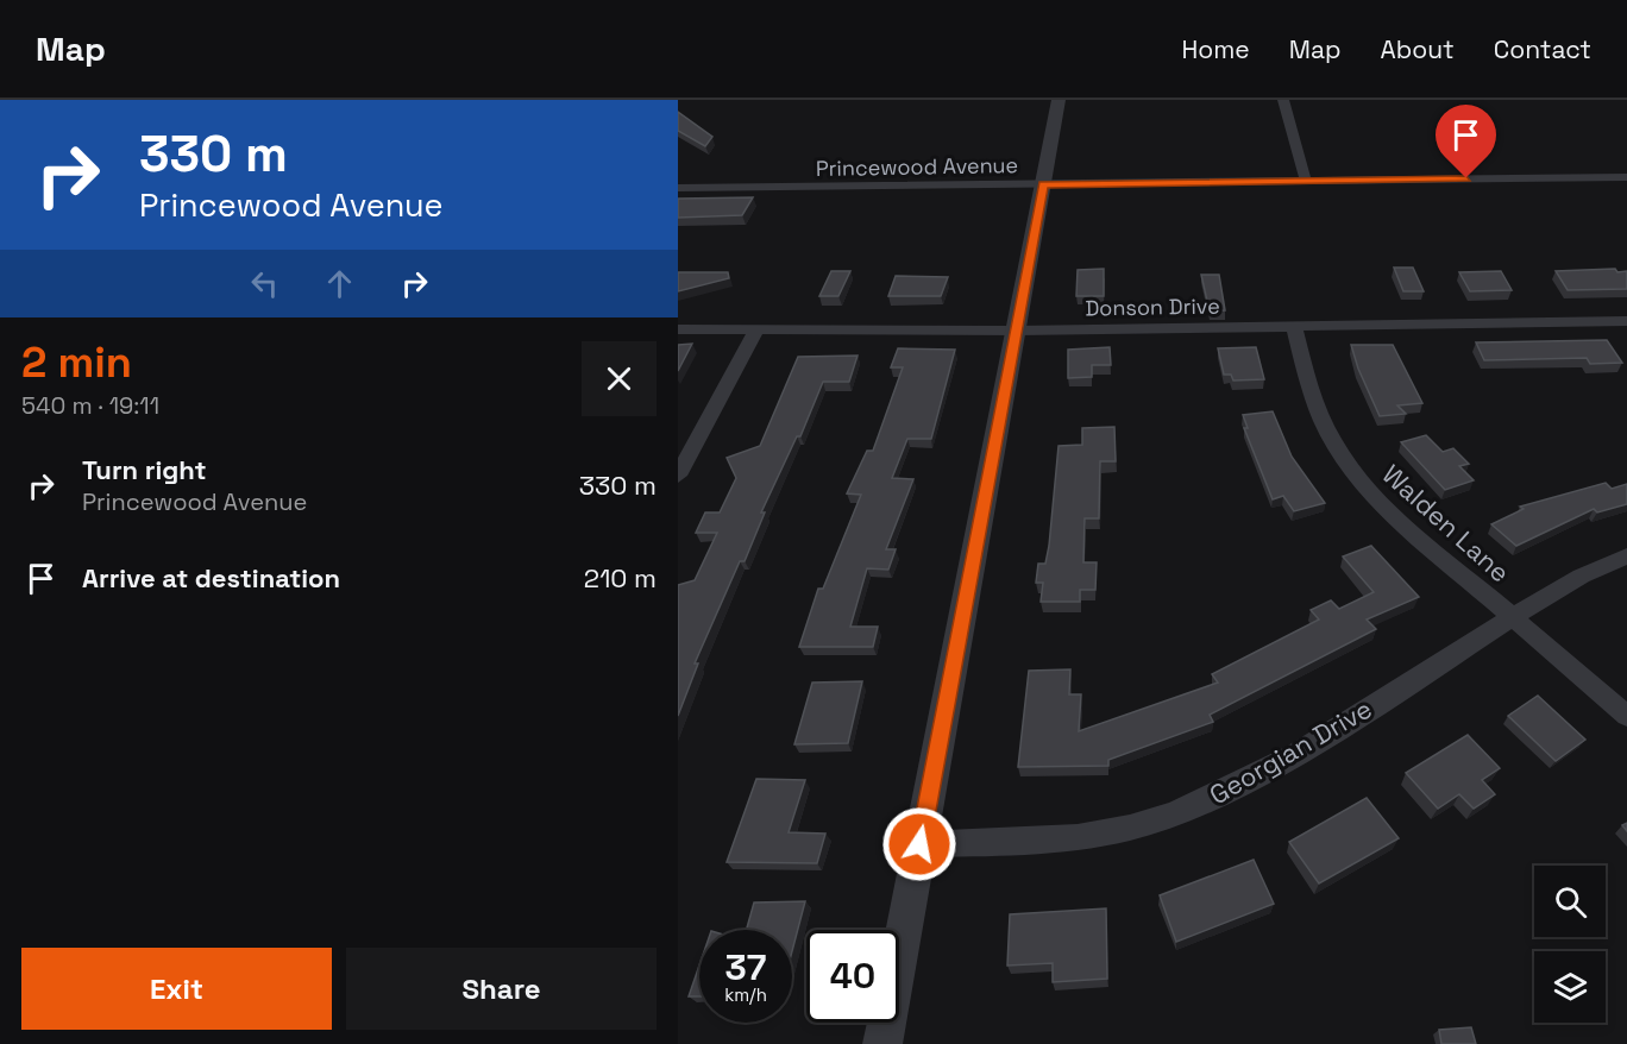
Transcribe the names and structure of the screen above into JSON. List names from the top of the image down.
{
  "streets": {
    "street": [
      "Princewood Avenue",
      "Donson Drive",
      "Walden Lane",
      "Georgian Drive"
    ]
  },
  "crossings": [
    ["Donson Drive", "Walden Lane"],
    ["Walden Lane", "Georgian Drive"]
  ],
  "page": {
    "header": "Map",
    "nav": [
      "Home",
      "Map",
      "About",
      "Contact"
    ],
    "turn": ["330 m", "Princewood Avenue"],
    "heading": ["2 min", "540 m · 19:11"],
    "list": [
      {
        "name": "Turn right",
        "note": "Princewood Avenue",
        "value": "330 m"
      },
      {
        "name": "Arrive at destination",
        "value": "210 m"
      }
    ],
    "speed": "37 km/h",
    "limit": "40",
    "buttons": ["Exit", "Share"]
  }
}
